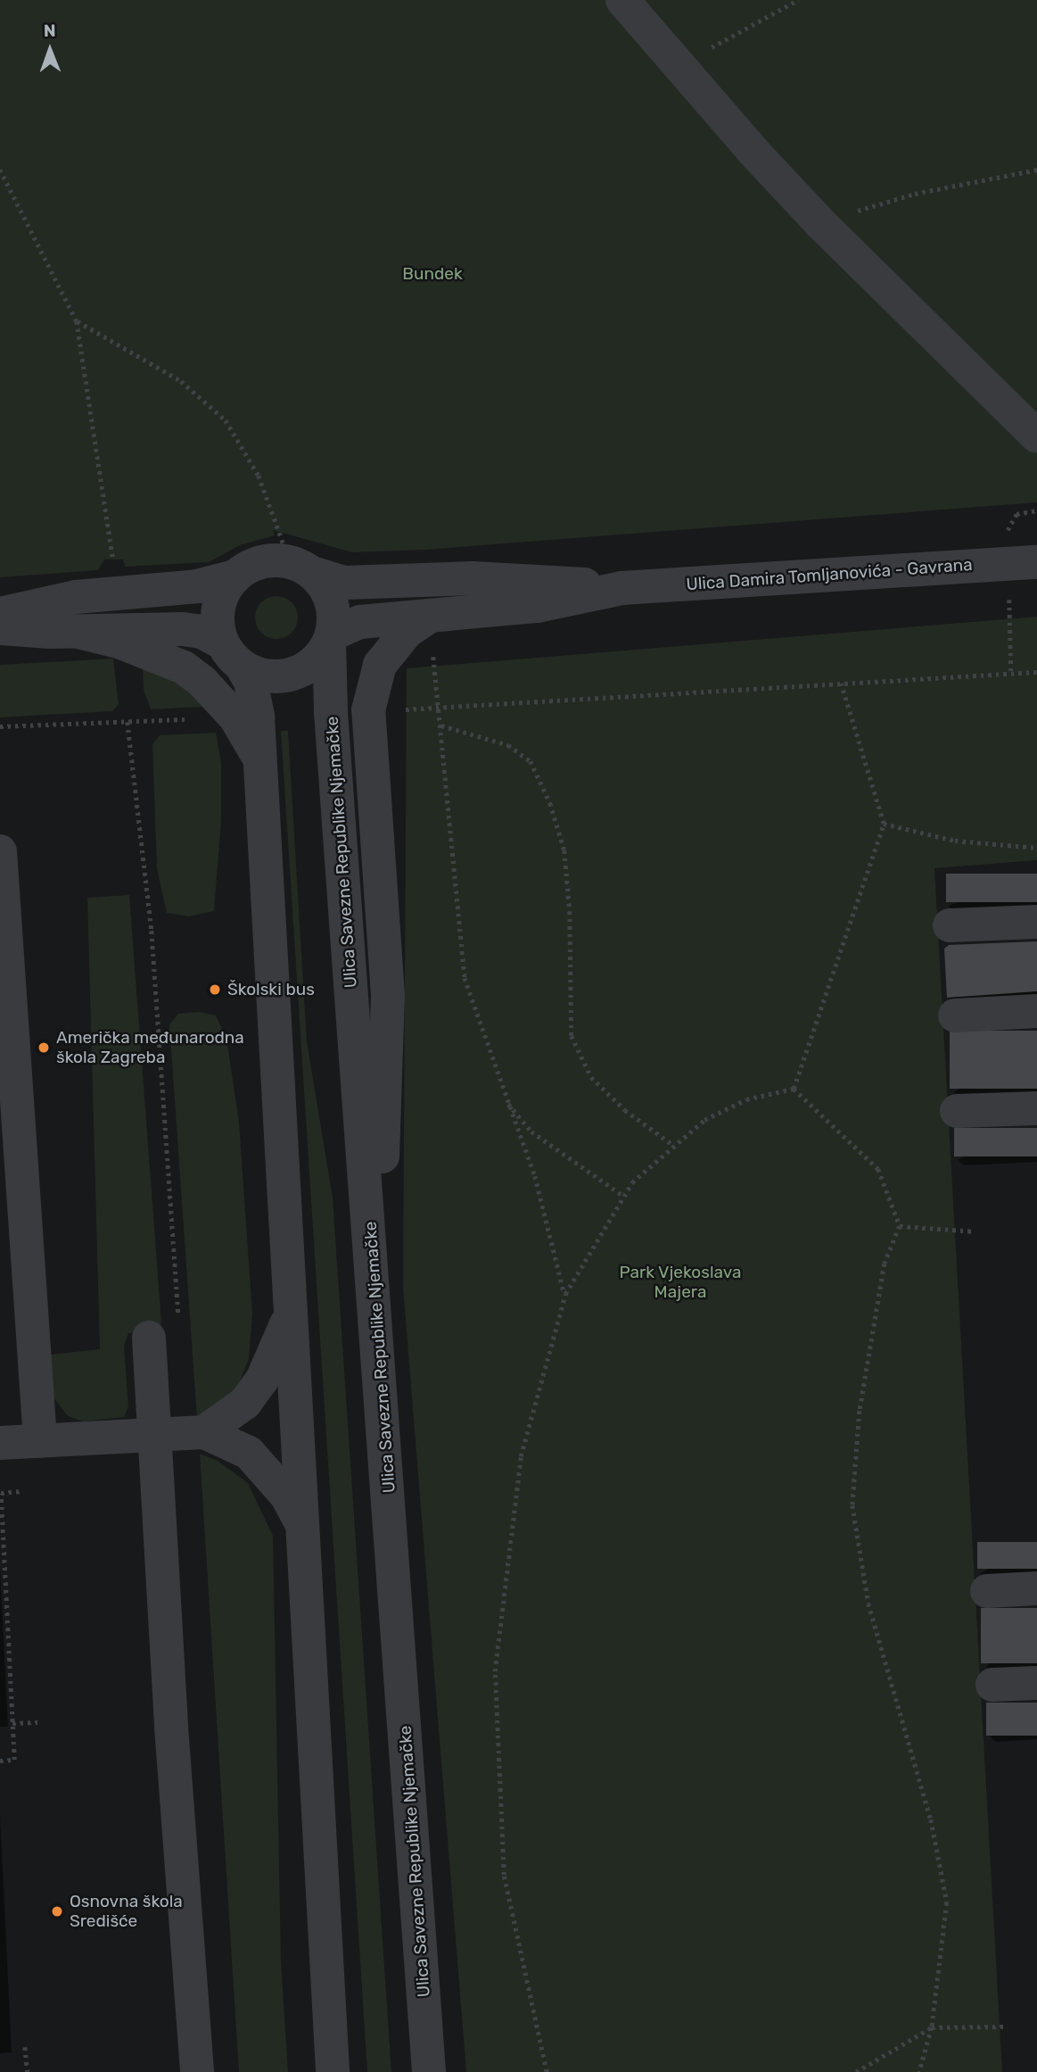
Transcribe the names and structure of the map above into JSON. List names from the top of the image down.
{
  "streets": {
    "street": ["Ulica Damira Tomljanovića - Gavrana", "Ulica Savezne Republike Njemačke"]
  },
  "crossings": [
    ["Ulica Damira Tomljanovića - Gavrana", "Ulica Savezne Republike Njemačke"]
  ],
  "parks": ["Bundek", "Park Vjekoslava Majera"],
  "places": ["Školski bus", "Američka međunarodna škola Zagreba", "Osnovna škola Središće"],
  "north": "top"
}
